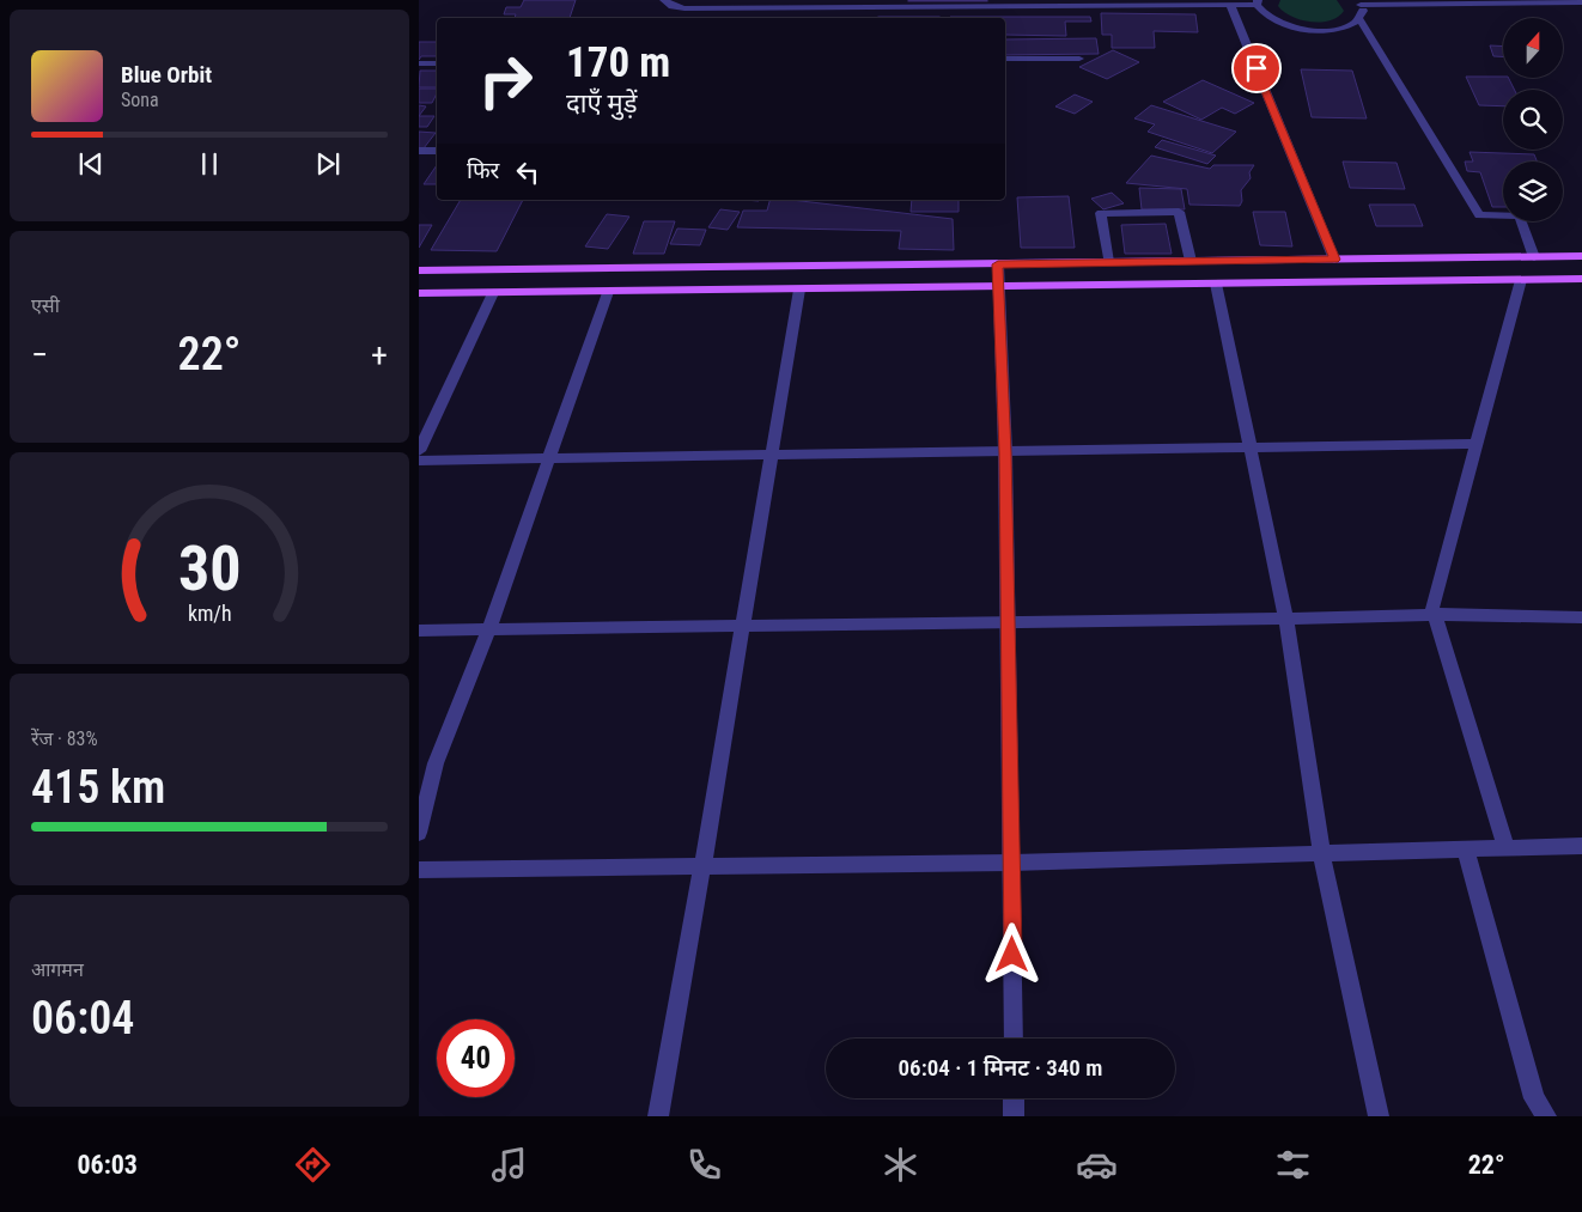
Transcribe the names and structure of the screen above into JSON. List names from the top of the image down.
{
  "north": "top",
  "page": {
    "turn": ["170 m", "दाएँ मुड़ें"],
    "song": ["Blue Orbit", "Sona"],
    "then": "फिर",
    "tile": [
      "एसी",
      ["रेंज · 83%", "415 km"],
      ["आगमन", "06:04"]
    ],
    "heat": ["−", "22°", "+"],
    "limit": "40",
    "trip": "06:04 · 1 मिनट · 340 m",
    "tabs": ["06:03", "22°"],
    "gauge": ["30", "km/h"]
  }
}
